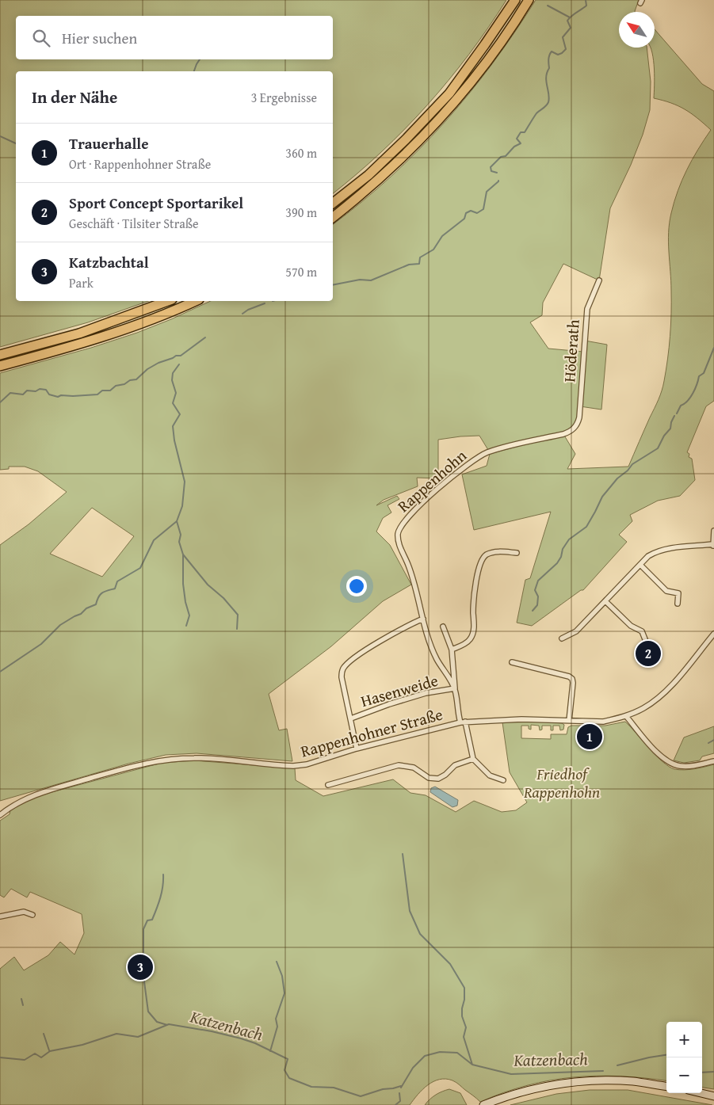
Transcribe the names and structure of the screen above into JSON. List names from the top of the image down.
{
  "streets": {
    "street": [
      "Höderath",
      "Rappenhohn",
      "Hasenweide",
      "Rappenhohner Straße"
    ]
  },
  "crossings": [
    ["Höderath", "Rappenhohn"],
    ["Rappenhohn", "Hasenweide"],
    ["Rappenhohn", "Rappenhohner Straße"]
  ],
  "water": ["Katzenbach"],
  "parks": ["Friedhof Rappenhohn"],
  "north": "top left",
  "page": {
    "search": "Hier suchen",
    "heading": ["In der Nähe", "3 Ergebnisse"],
    "list": [
      {
        "mark": "1",
        "name": "Trauerhalle",
        "note": "Ort · Rappenhohner Straße",
        "value": "360 m"
      },
      {
        "mark": "2",
        "name": "Sport Concept Sportarikel",
        "note": "Geschäft · Tilsiter Straße",
        "value": "390 m"
      },
      {
        "mark": "3",
        "name": "Katzbachtal",
        "note": "Park",
        "value": "570 m"
      }
    ],
    "pins": ["2", "1", "3"],
    "map_buttons": ["+", "−"]
  }
}
